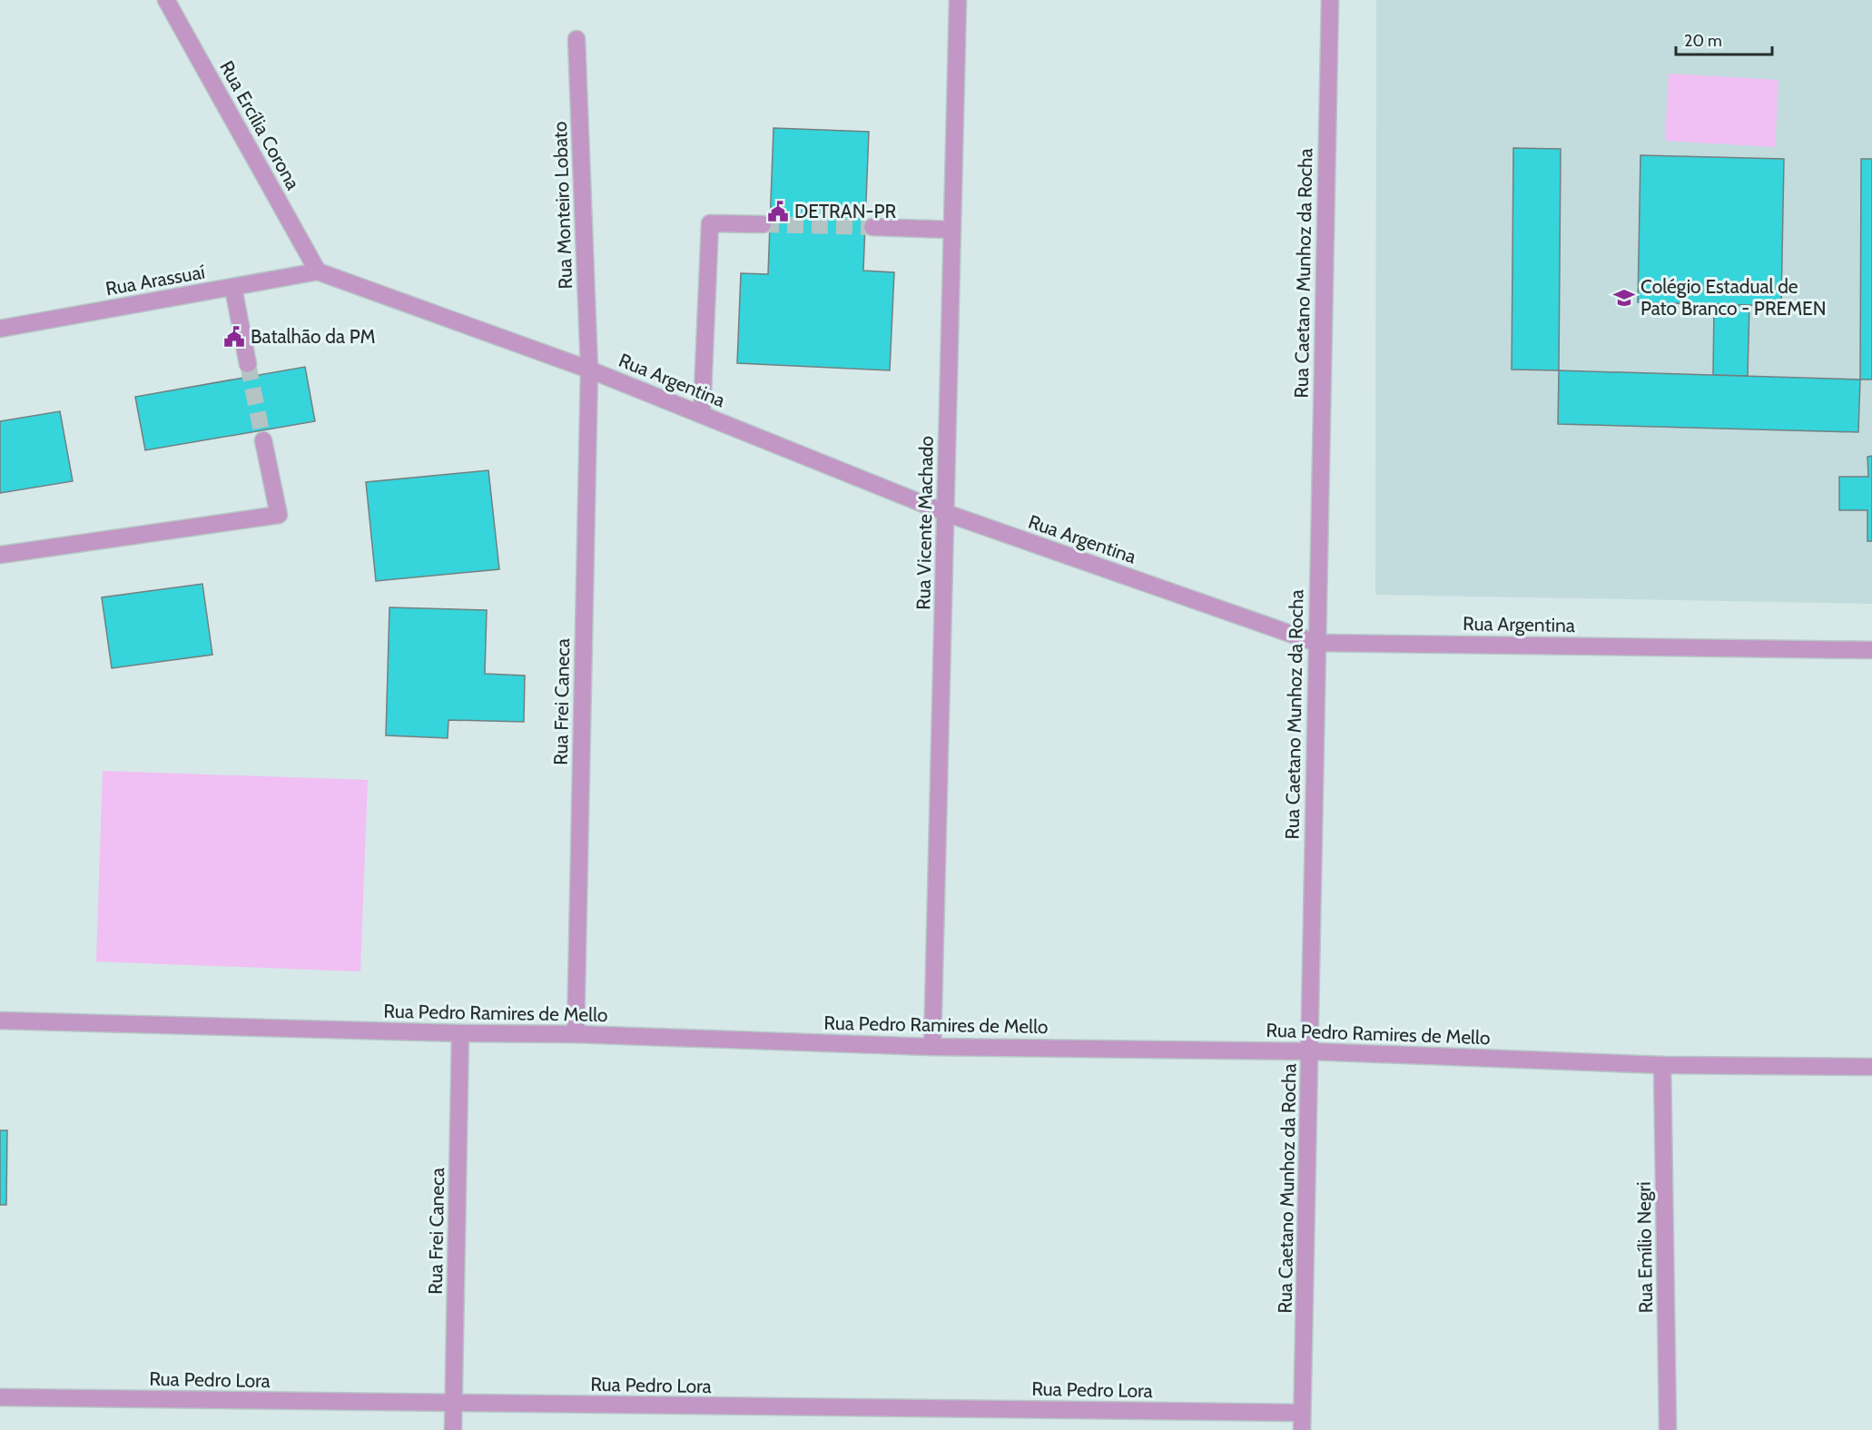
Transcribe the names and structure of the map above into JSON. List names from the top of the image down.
{
  "streets": {
    "street": [
      "Rua Ercília Corona",
      "Rua Monteiro Lobato",
      "Rua Caetano Munhoz da Rocha",
      "Rua Arassuaí",
      "Rua Argentina",
      "Rua Vicente Machado",
      "Rua Frei Caneca",
      "Rua Pedro Ramires de Mello",
      "Rua Emílio Negri",
      "Rua Pedro Lora"
    ]
  },
  "crossings": [
    ["Rua Ercília Corona", "Rua Arassuaí"],
    ["Rua Ercília Corona", "Rua Argentina"],
    ["Rua Monteiro Lobato", "Rua Argentina"],
    ["Rua Monteiro Lobato", "Rua Frei Caneca"],
    ["Rua Caetano Munhoz da Rocha", "Rua Argentina"],
    ["Rua Caetano Munhoz da Rocha", "Rua Pedro Ramires de Mello"],
    ["Rua Caetano Munhoz da Rocha", "Rua Pedro Lora"],
    ["Rua Arassuaí", "Rua Argentina"],
    ["Rua Argentina", "Rua Vicente Machado"],
    ["Rua Argentina", "Rua Frei Caneca"],
    ["Rua Vicente Machado", "Rua Pedro Ramires de Mello"],
    ["Rua Frei Caneca", "Rua Pedro Ramires de Mello"],
    ["Rua Frei Caneca", "Rua Pedro Lora"],
    ["Rua Pedro Ramires de Mello", "Rua Emílio Negri"]
  ],
  "places": {
    "public building": ["DETRAN-PR", "Batalhão da PM"],
    "school or university": ["Colégio Estadual de Pato Branco - PREMEN"]
  },
  "scale_bar": "20 m"
}
